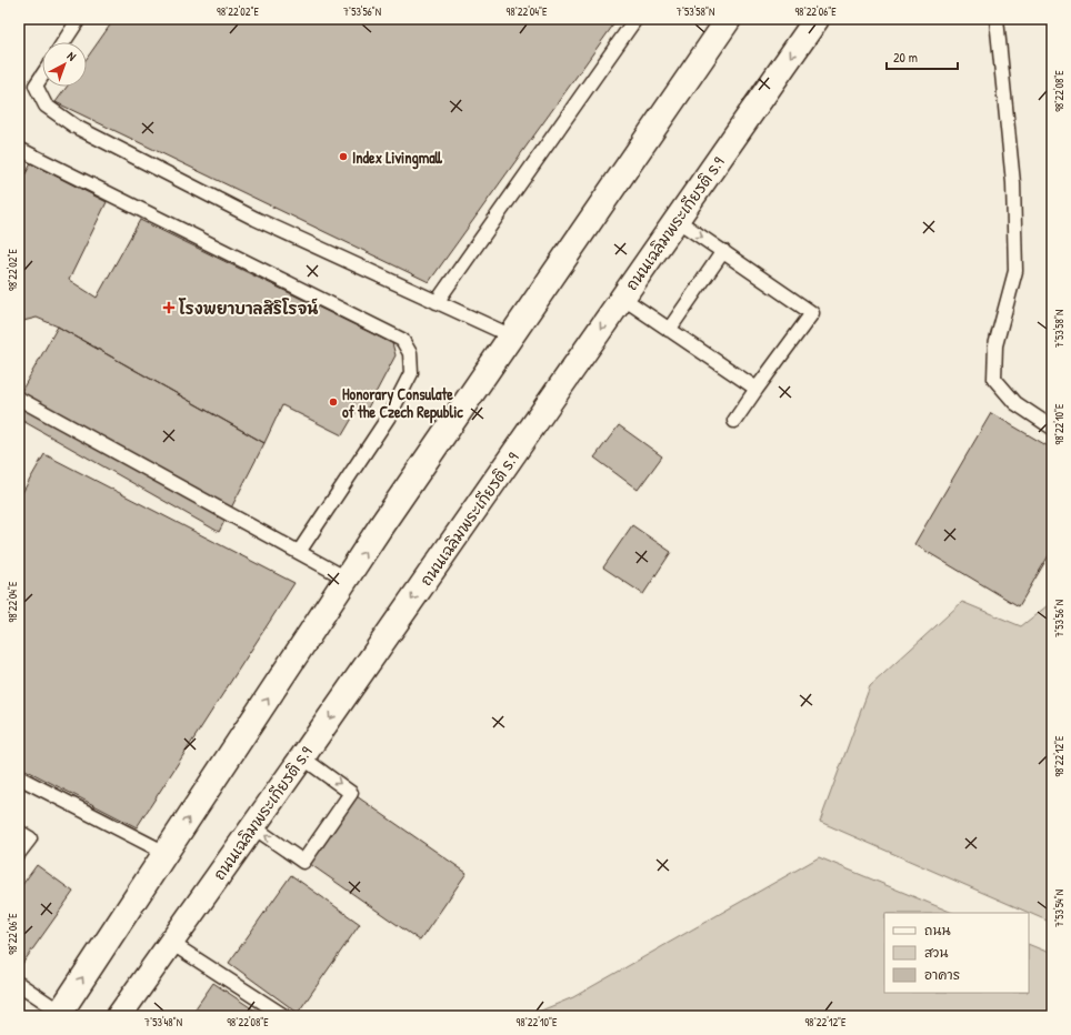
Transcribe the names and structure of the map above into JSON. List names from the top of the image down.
{
  "streets": {
    "main road": ["ถนนเฉลิมพระเกียรติ ร.9"]
  },
  "places": {
    "other": ["Index Livingmall", "Honorary Consulate of the Czech Republic"],
    "health": ["โรงพยาบาลสิริโรจน์"]
  },
  "legend": ["ถนน", "สวน", "อาคาร"],
  "scale_bar": "20 m",
  "north": "top right",
  "coordinates": [
    "98°22'02\"E",
    "7°53'56\"N",
    "98°22'04\"E",
    "7°53'58\"N",
    "98°22'06\"E",
    "98°22'08\"E",
    "98°22'10\"E",
    "98°22'12\"E",
    "7°53'54\"N",
    "7°53'48\"N"
  ]
}
